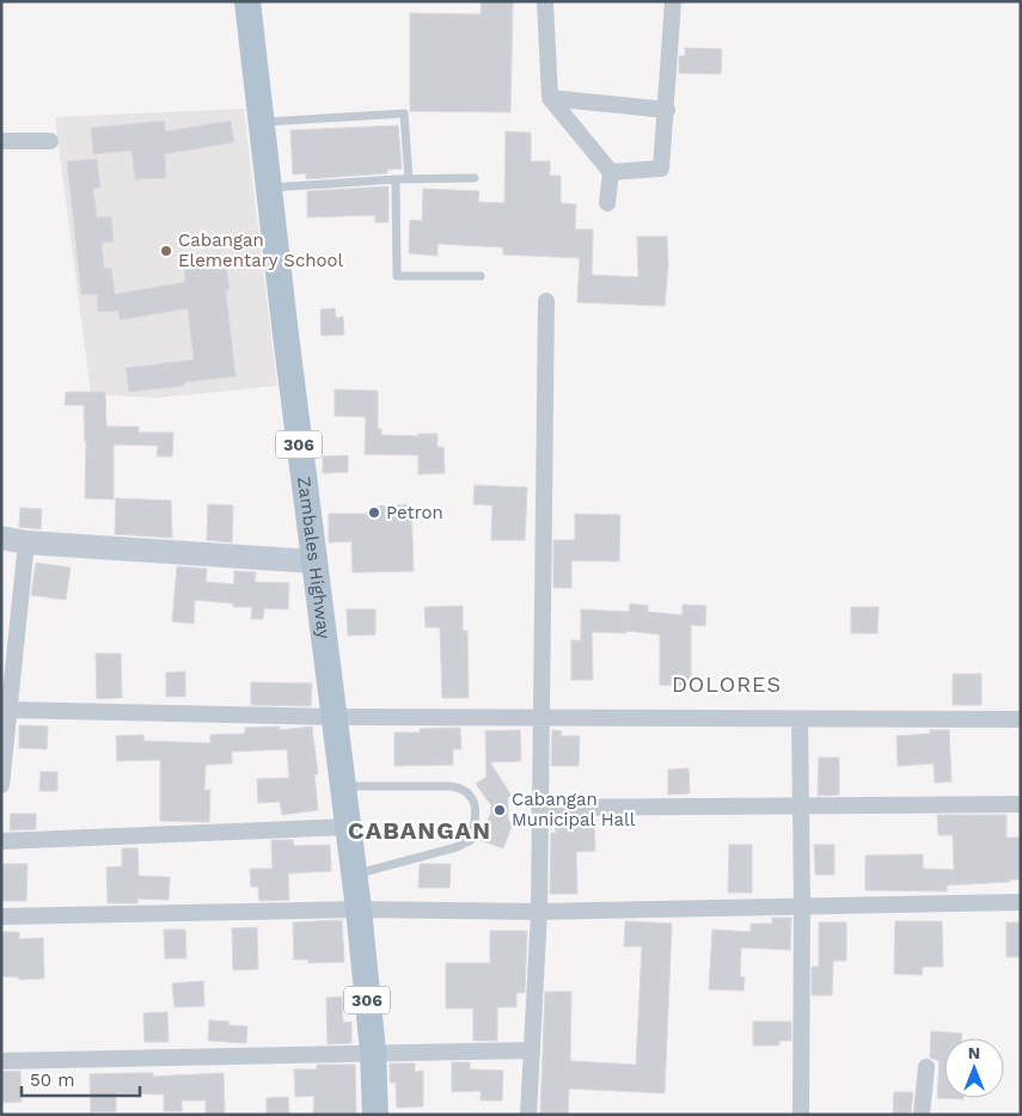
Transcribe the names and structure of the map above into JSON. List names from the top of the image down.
{
  "streets": {
    "main road": ["306", "Zambales Highway"]
  },
  "districts": ["DOLORES", "CABANGAN"],
  "places": ["Cabangan Elementary School", "Petron", "Cabangan Municipal Hall"],
  "scale_bar": "50 m",
  "north": "top"
}
